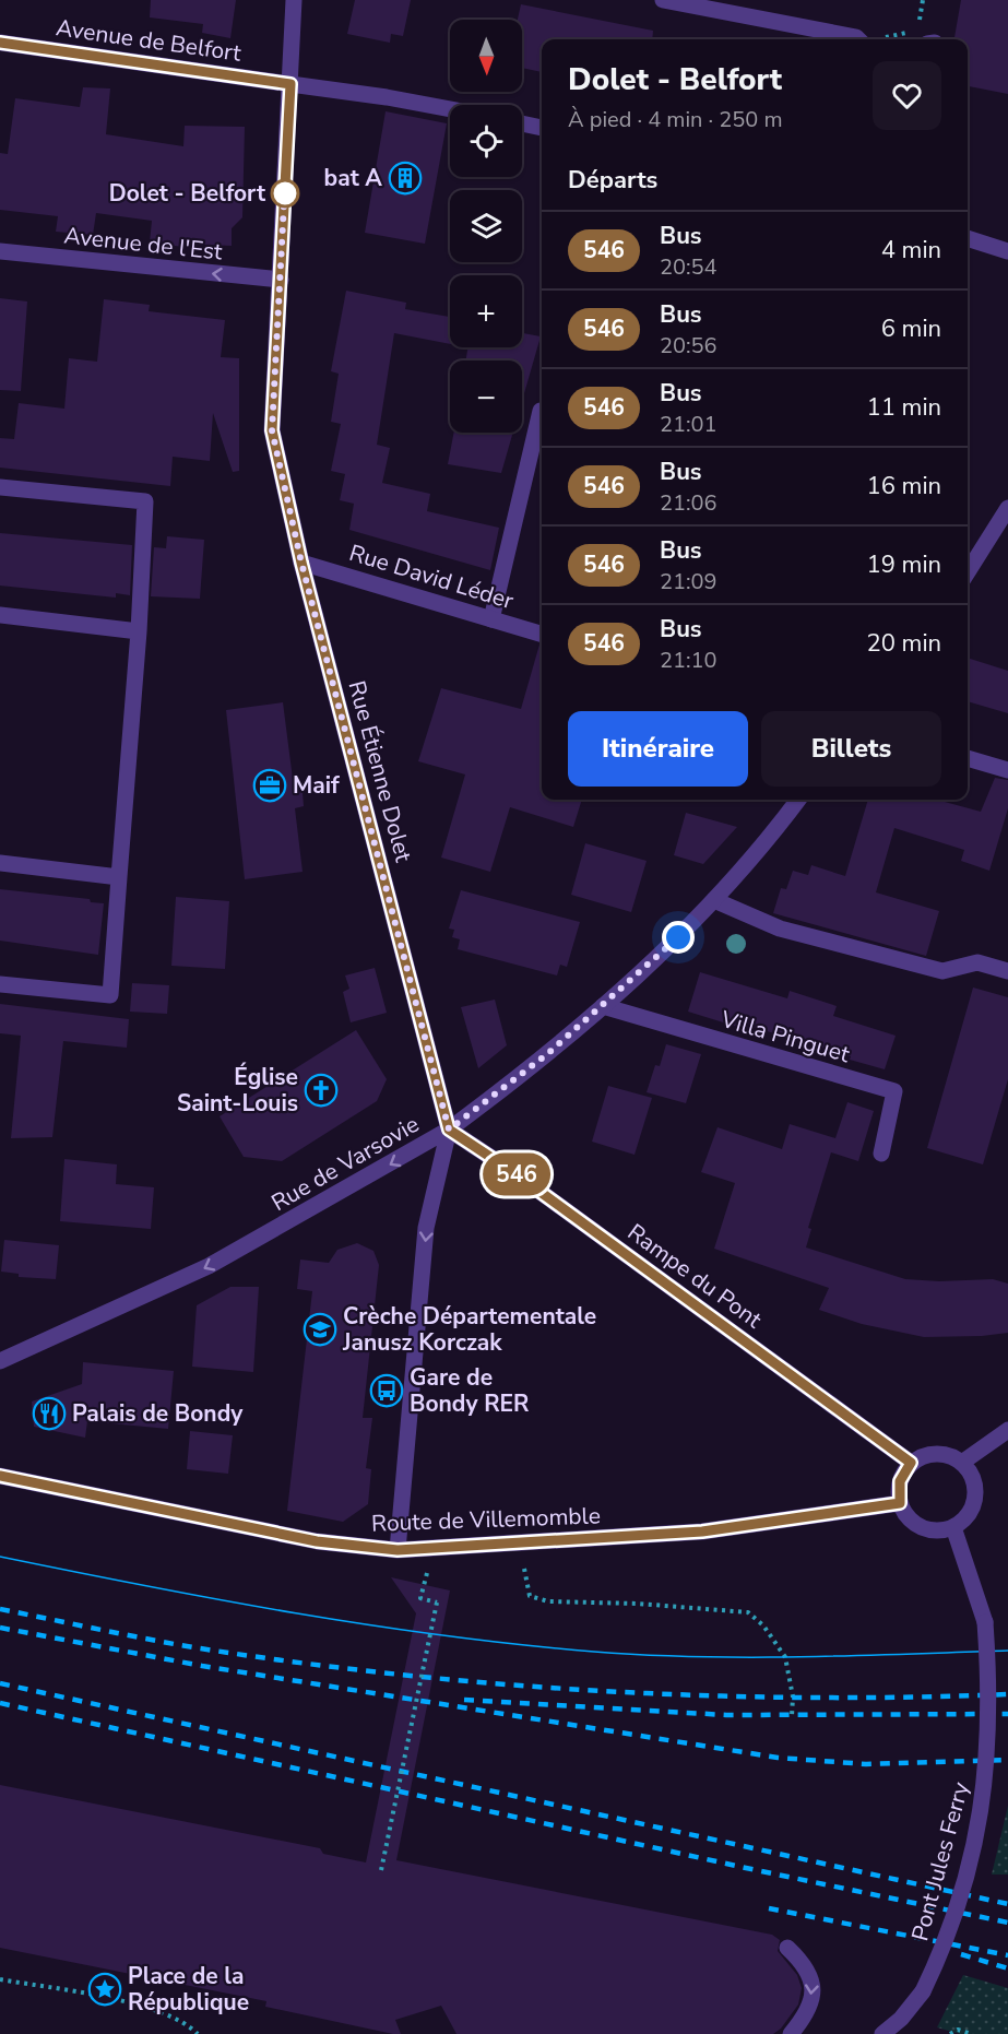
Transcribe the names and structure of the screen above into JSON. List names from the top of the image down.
{
  "streets": {
    "street": [
      "Avenue de Belfort",
      "Avenue de l'Est",
      "Rue David Léder",
      "Rue Étienne Dolet",
      "Villa Pinguet",
      "Rue de Varsovie",
      "Rampe du Pont",
      "Route de Villemomble",
      "Pont Jules Ferry"
    ]
  },
  "crossings": [
    ["Avenue de Belfort", "Rue Étienne Dolet"],
    ["Avenue de l'Est", "Rue Étienne Dolet"],
    ["Rue David Léder", "Rue Étienne Dolet"],
    ["Rue Étienne Dolet", "Rue de Varsovie"],
    ["Rue Étienne Dolet", "Rampe du Pont"],
    ["Rue Étienne Dolet", "Route de Villemomble"],
    ["Villa Pinguet", "Rue de Varsovie"],
    ["Rue de Varsovie", "Rampe du Pont"],
    ["Rampe du Pont", "Route de Villemomble"],
    ["Rampe du Pont", "Pont Jules Ferry"],
    ["Route de Villemomble", "Pont Jules Ferry"]
  ],
  "one_way": ["Avenue de l'Est", "Rue de Varsovie"],
  "places": {
    "building": ["bat A"],
    "other": ["Dolet - Belfort"],
    "office": ["Maif"],
    "church": ["Église Saint-Louis"],
    "school or university": ["Crèche Départementale Janusz Korczak"],
    "bus stop": ["Gare de Bondy RER"],
    "restaurant": ["Palais de Bondy"],
    "place": ["Place de la République"]
  },
  "lines": ["bus line 546"],
  "north": "bottom",
  "page": {
    "on_map": "546",
    "map_buttons": ["+", "−"],
    "heading": [
      ["Dolet - Belfort", "À pied · 4 min · 250 m"],
      "Départs"
    ],
    "list": [
      {
        "mark": "546",
        "name": "Bus",
        "note": "20:54",
        "value": "4 min"
      },
      {
        "mark": "546",
        "name": "Bus",
        "note": "20:56",
        "value": "6 min"
      },
      {
        "mark": "546",
        "name": "Bus",
        "note": "21:01",
        "value": "11 min"
      },
      {
        "mark": "546",
        "name": "Bus",
        "note": "21:06",
        "value": "16 min"
      },
      {
        "mark": "546",
        "name": "Bus",
        "note": "21:09",
        "value": "19 min"
      },
      {
        "mark": "546",
        "name": "Bus",
        "note": "21:10",
        "value": "20 min"
      }
    ],
    "buttons": ["Itinéraire", "Billets"]
  }
}
